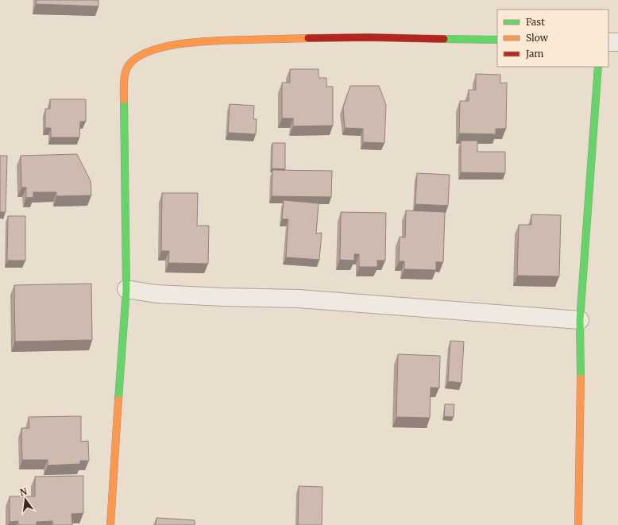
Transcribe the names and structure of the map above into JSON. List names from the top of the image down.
{
  "legend": ["Fast", "Slow", "Jam"],
  "north": "top"
}
